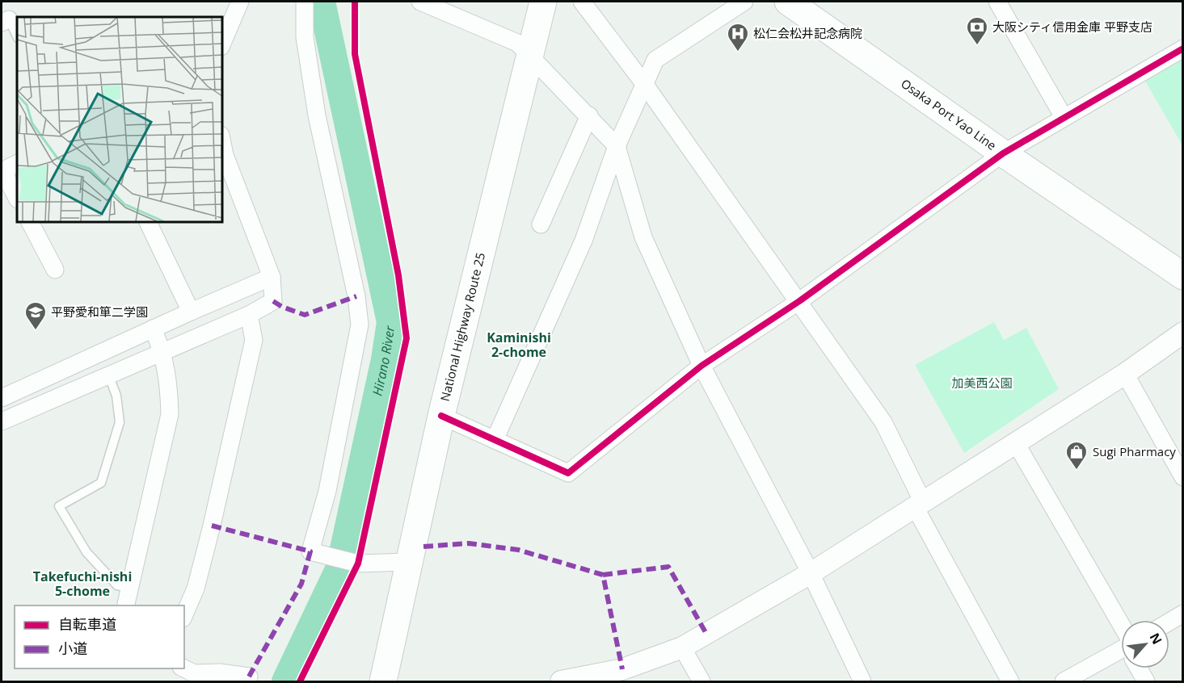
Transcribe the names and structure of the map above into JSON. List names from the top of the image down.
{
  "streets": {
    "main road": ["Osaka Port Yao Line", "National Highway Route 25"]
  },
  "districts": ["Kaminishi 2-chome", "Takefuchi-nishi 5-chome"],
  "water": ["Hirano River"],
  "parks": ["加美西公園"],
  "places": {
    "bank": ["大阪シティ信用金庫 平野支店"],
    "hospital": ["松仁会松井記念病院"],
    "school or university": ["平野愛和箪二学園"],
    "shop": ["Sugi Pharmacy"]
  },
  "legend": ["自転車道", "小道"],
  "north": "top right"
}
